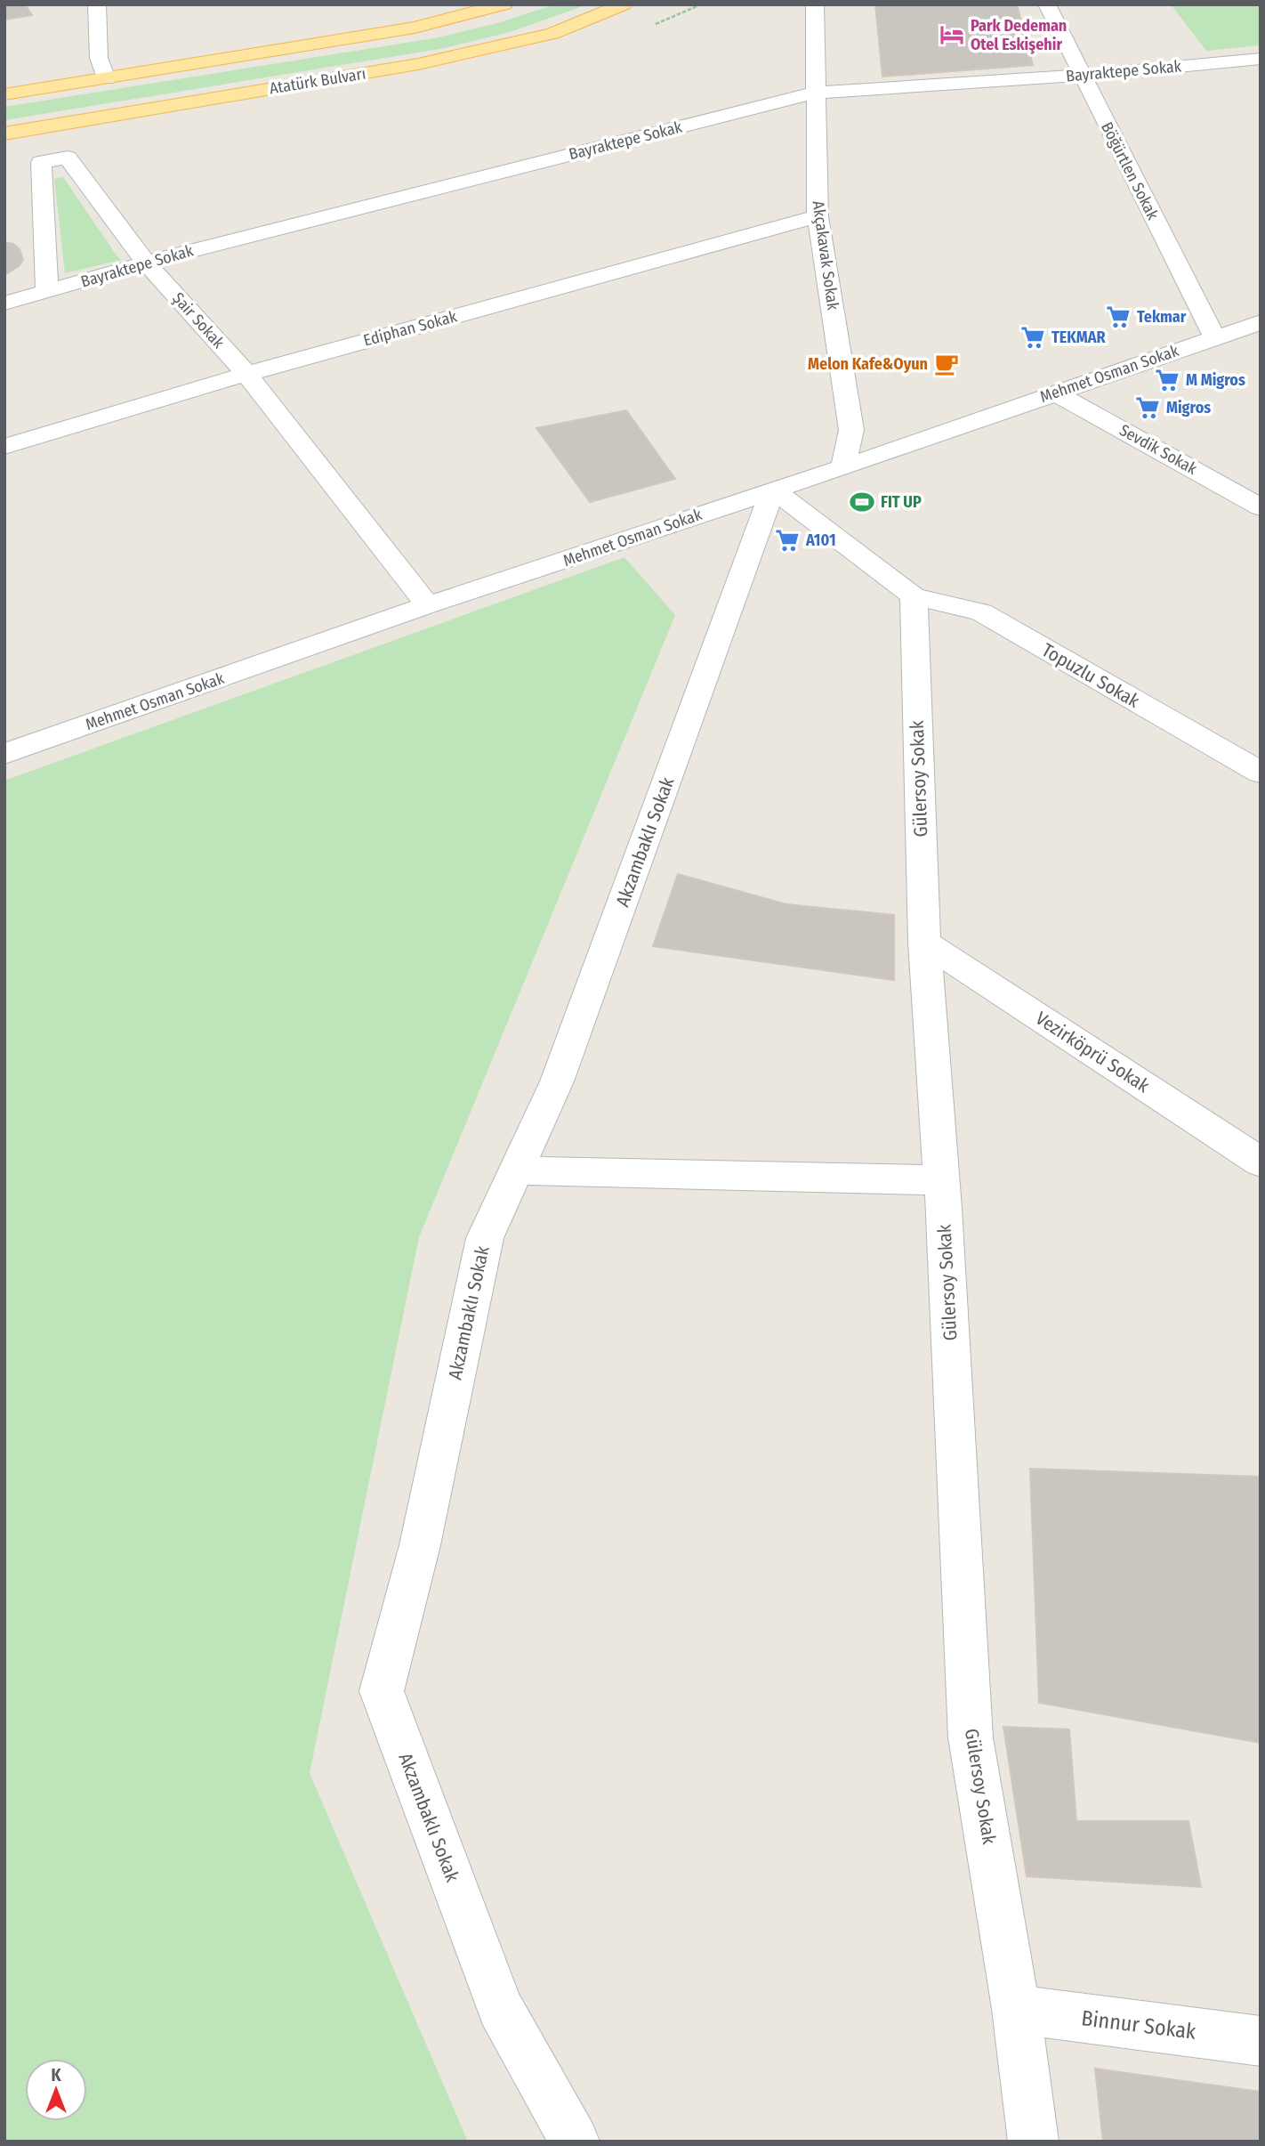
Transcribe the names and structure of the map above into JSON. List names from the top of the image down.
{
  "streets": {
    "main road": ["Atatürk Bulvarı"],
    "street": [
      "Bayraktepe Sokak",
      "Böğürtlen Sokak",
      "Akçakavak Sokak",
      "Şair Sokak",
      "Ediphan Sokak",
      "Mehmet Osman Sokak",
      "Sevdik Sokak",
      "Topuzlu Sokak",
      "Gülersoy Sokak",
      "Akzambaklı Sokak",
      "Vezirköprü Sokak",
      "Binnur Sokak"
    ]
  },
  "crossings": [
    ["Bayraktepe Sokak", "Böğürtlen Sokak"],
    ["Bayraktepe Sokak", "Akçakavak Sokak"],
    ["Bayraktepe Sokak", "Şair Sokak"],
    ["Böğürtlen Sokak", "Mehmet Osman Sokak"],
    ["Akçakavak Sokak", "Ediphan Sokak"],
    ["Akçakavak Sokak", "Mehmet Osman Sokak"],
    ["Şair Sokak", "Ediphan Sokak"],
    ["Şair Sokak", "Mehmet Osman Sokak"],
    ["Mehmet Osman Sokak", "Sevdik Sokak"],
    ["Mehmet Osman Sokak", "Akzambaklı Sokak"],
    ["Topuzlu Sokak", "Gülersoy Sokak"],
    ["Gülersoy Sokak", "Vezirköprü Sokak"],
    ["Gülersoy Sokak", "Binnur Sokak"]
  ],
  "places": {
    "hotel": ["Park Dedeman Otel Eskişehir"],
    "supermarket": [
      "Tekmar",
      "TEKMAR",
      "M Migros",
      "Migros",
      "A101"
    ],
    "cafe": ["Melon Kafe&Oyun"],
    "sports": ["FIT UP"]
  },
  "north": "top"
}
